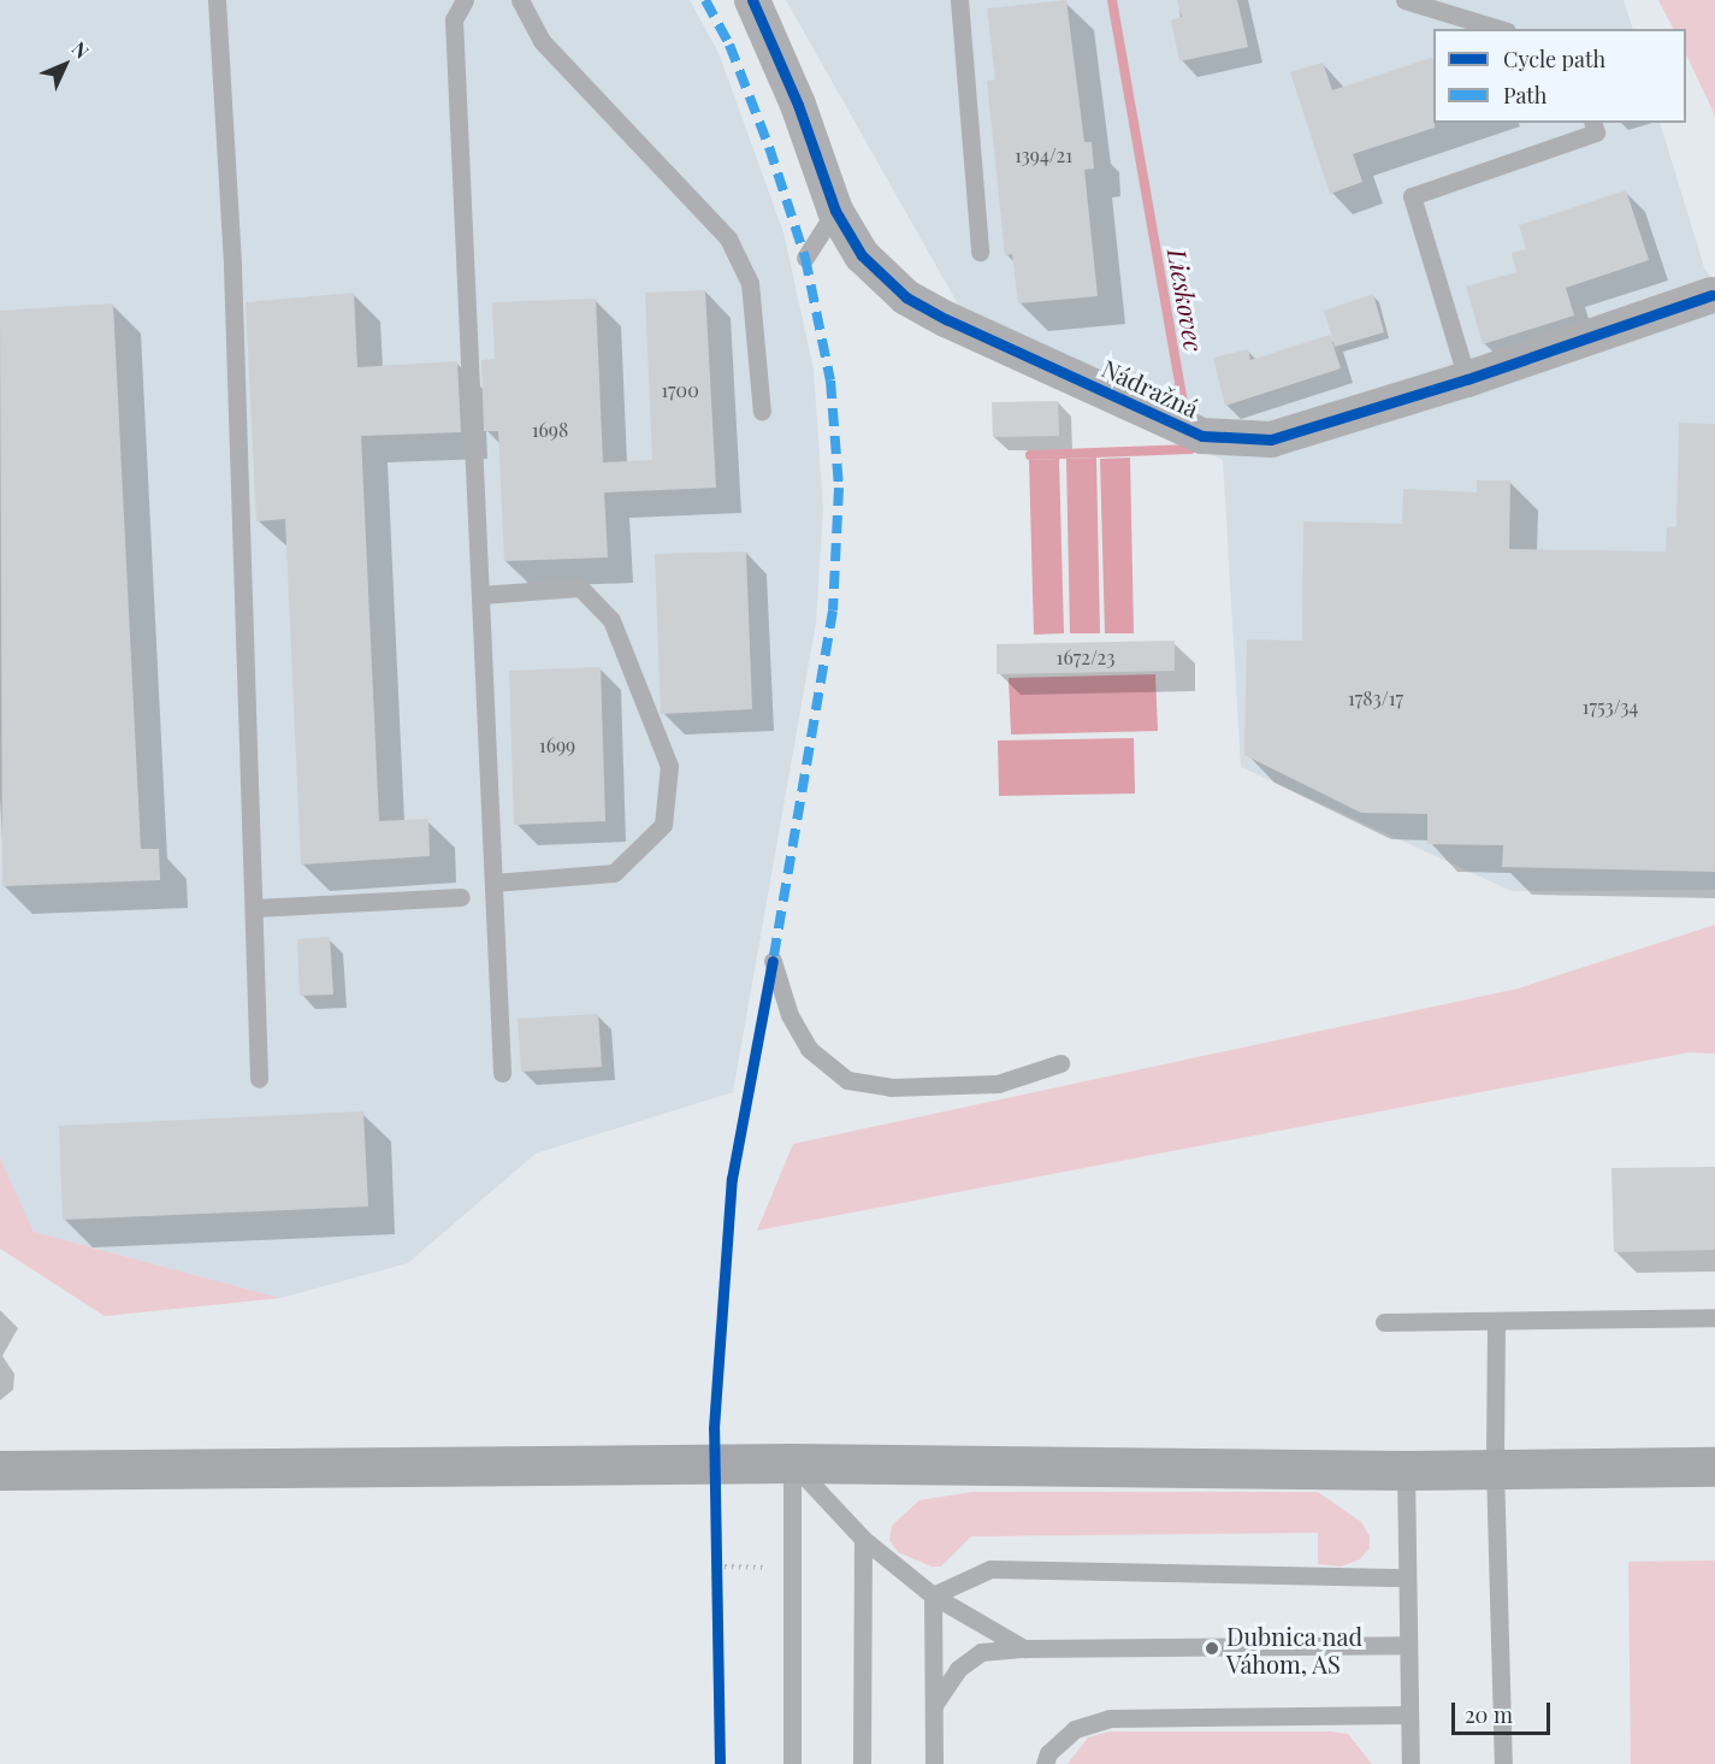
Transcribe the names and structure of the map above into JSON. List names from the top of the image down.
{
  "streets": {
    "street": ["Nádražná"]
  },
  "water": ["Lieskovec"],
  "places": ["Dubnica nad Váhom, AS"],
  "house_numbers": [
    "1394/21",
    "1700",
    "1698",
    "1672/23",
    "1783/17",
    "1753/34",
    "1699"
  ],
  "legend": ["Cycle path", "Path"],
  "scale_bar": "20 m",
  "north": "top right"
}
